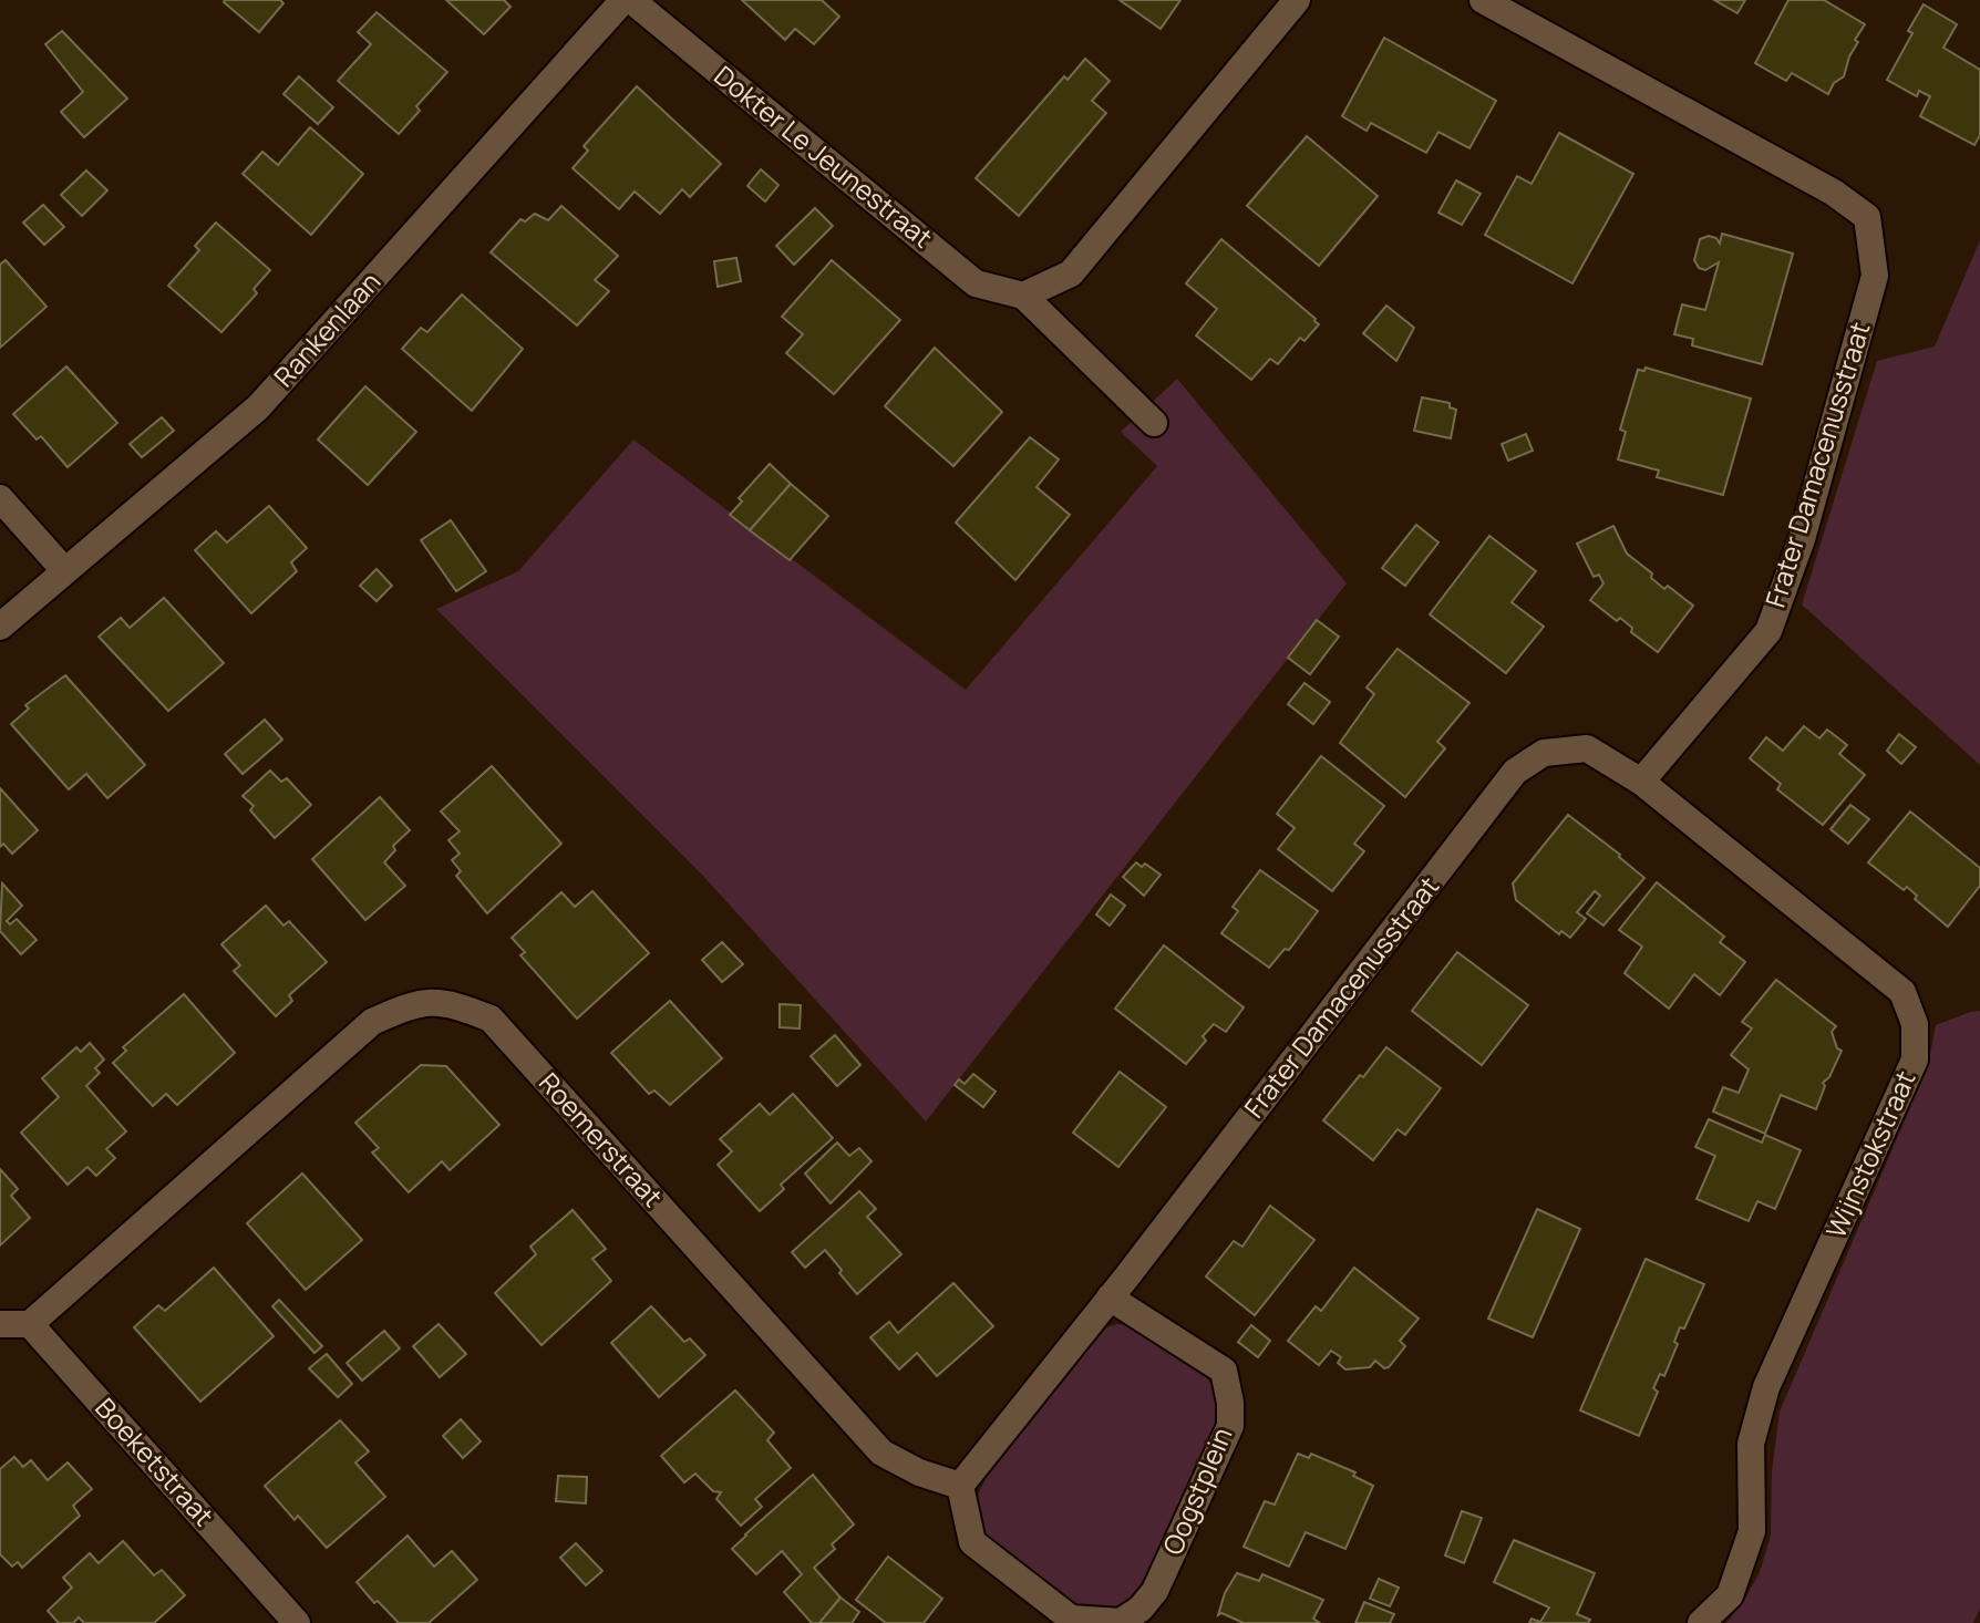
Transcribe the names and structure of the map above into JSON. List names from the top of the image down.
{
  "streets": {
    "street": [
      "Dokter Le Jeunestraat",
      "Rankenlaan",
      "Frater Damacenusstraat",
      "Roemerstraat",
      "Wijnstokstraat",
      "Boeketstraat",
      "Oogstplein"
    ]
  },
  "crossings": [
    ["Frater Damacenusstraat", "Wijnstokstraat"],
    ["Frater Damacenusstraat", "Oogstplein"],
    ["Roemerstraat", "Boeketstraat"],
    ["Roemerstraat", "Oogstplein"]
  ]
}
